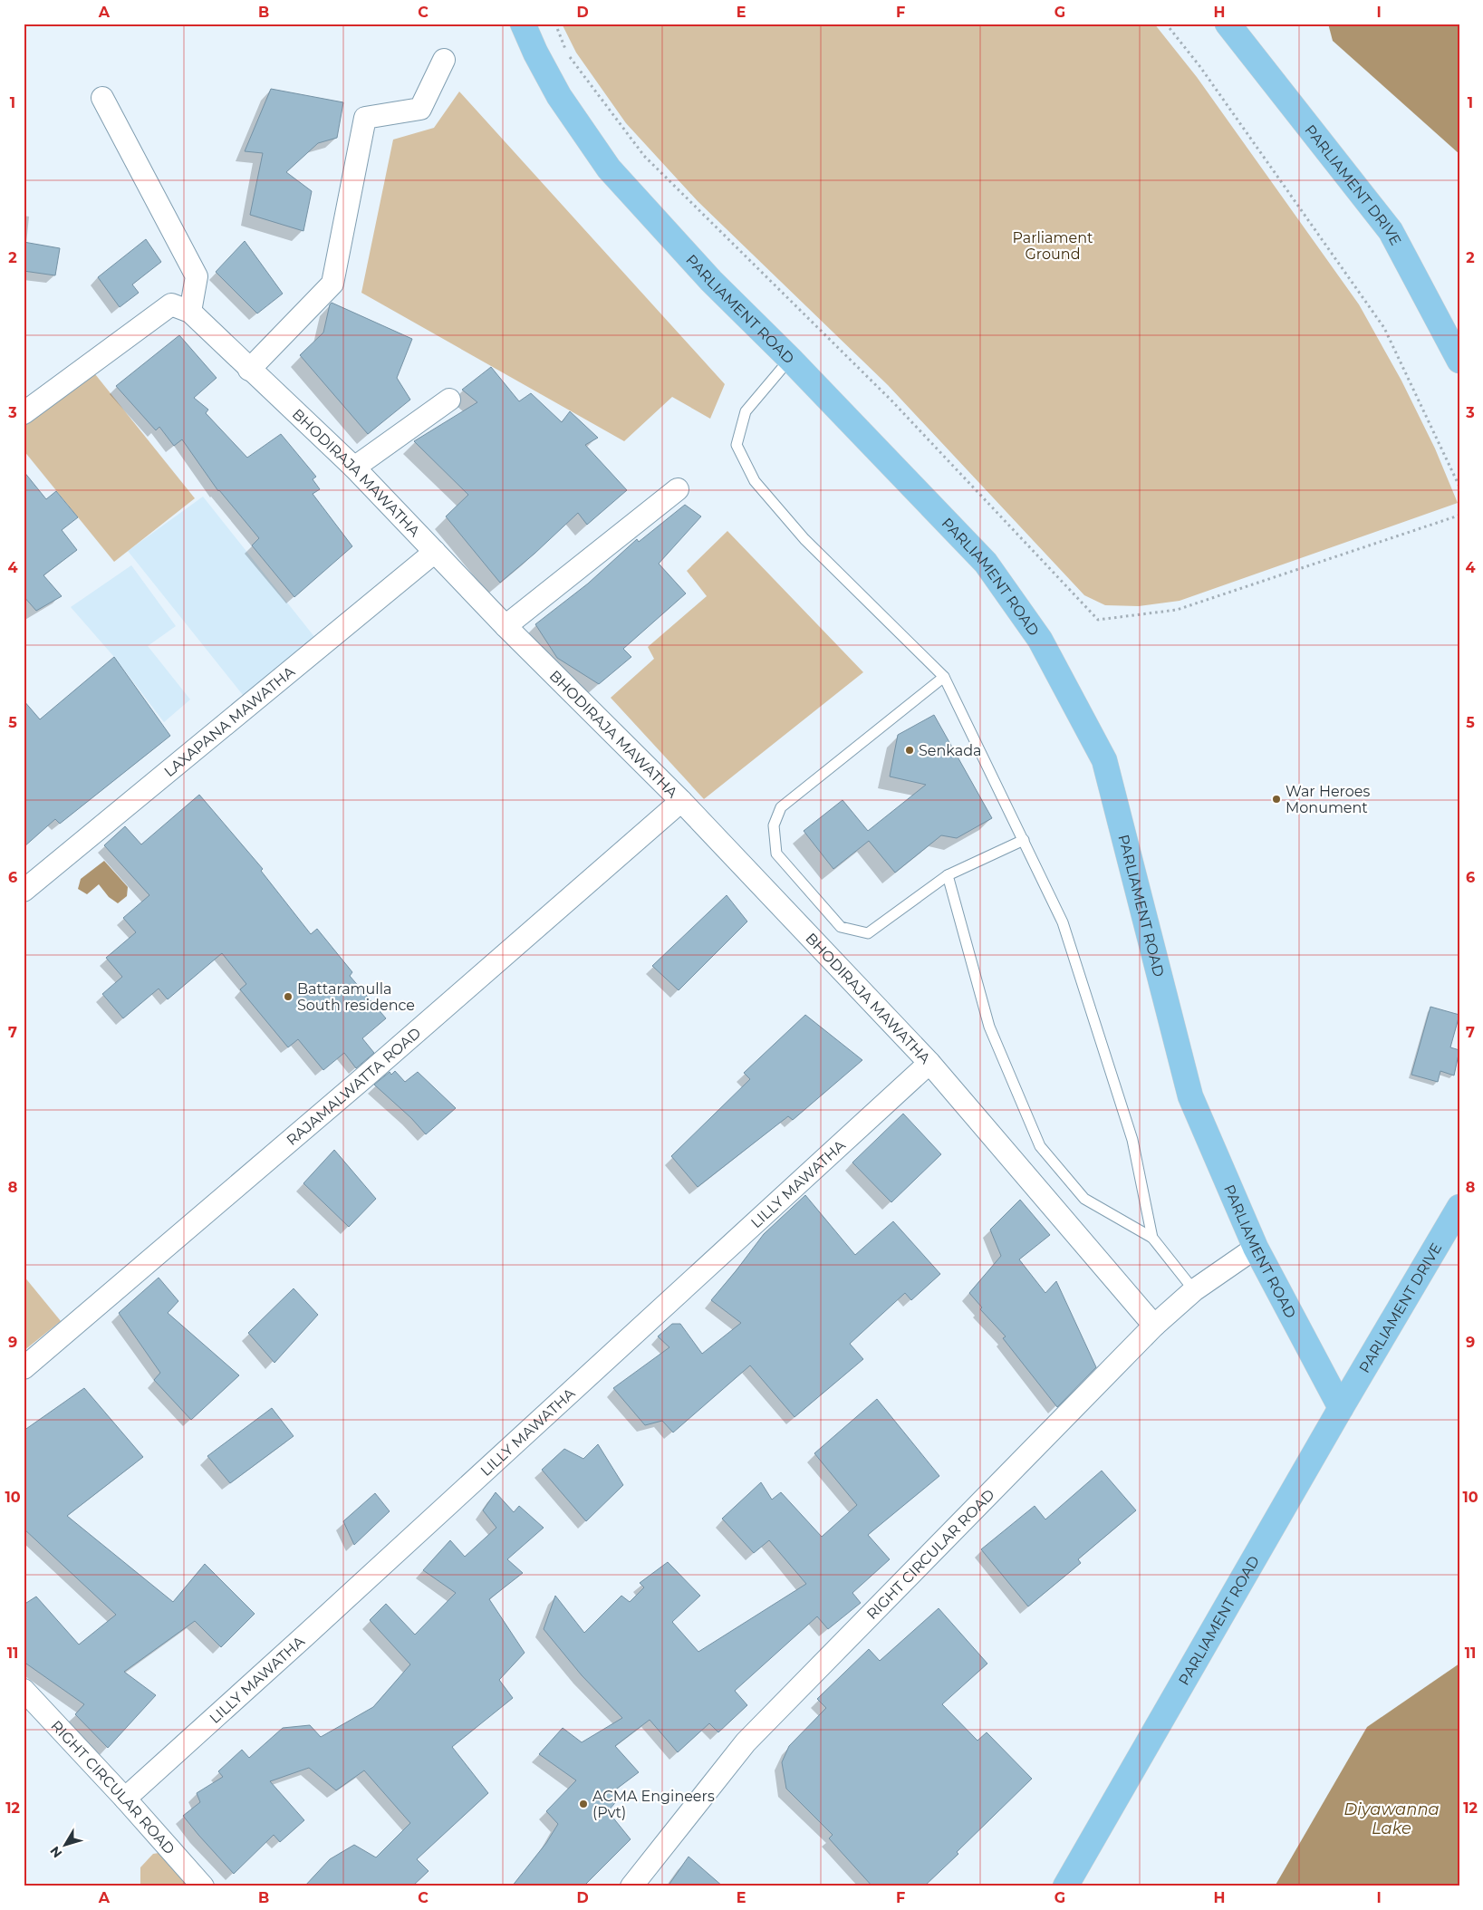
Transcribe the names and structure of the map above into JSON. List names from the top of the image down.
{
  "streets": {
    "main road": ["PARLIAMENT DRIVE", "PARLIAMENT ROAD"],
    "street": [
      "BHODIRAJA MAWATHA",
      "LAXAPANA MAWATHA",
      "RAJAMALWATTA ROAD",
      "LILLY MAWATHA",
      "RIGHT CIRCULAR ROAD"
    ]
  },
  "crossings": [
    ["PARLIAMENT DRIVE", "PARLIAMENT ROAD"],
    ["PARLIAMENT ROAD", "RIGHT CIRCULAR ROAD"],
    ["BHODIRAJA MAWATHA", "LAXAPANA MAWATHA"],
    ["BHODIRAJA MAWATHA", "RAJAMALWATTA ROAD"],
    ["BHODIRAJA MAWATHA", "LILLY MAWATHA"],
    ["BHODIRAJA MAWATHA", "RIGHT CIRCULAR ROAD"],
    ["LILLY MAWATHA", "RIGHT CIRCULAR ROAD"]
  ],
  "water": ["Diyawanna Lake"],
  "parks": ["Parliament Ground"],
  "places": [
    "Senkada",
    "War Heroes Monument",
    "Battaramulla South residence",
    "ACMA Engineers (Pvt)"
  ],
  "north": "bottom left",
  "grid": {
    "columns": [
      "A",
      "B",
      "C",
      "D",
      "E",
      "F",
      "G",
      "H",
      "I"
    ],
    "rows": [
      "1",
      "2",
      "3",
      "4",
      "5",
      "6",
      "7",
      "8",
      "9",
      "10",
      "11",
      "12"
    ]
  }
}
